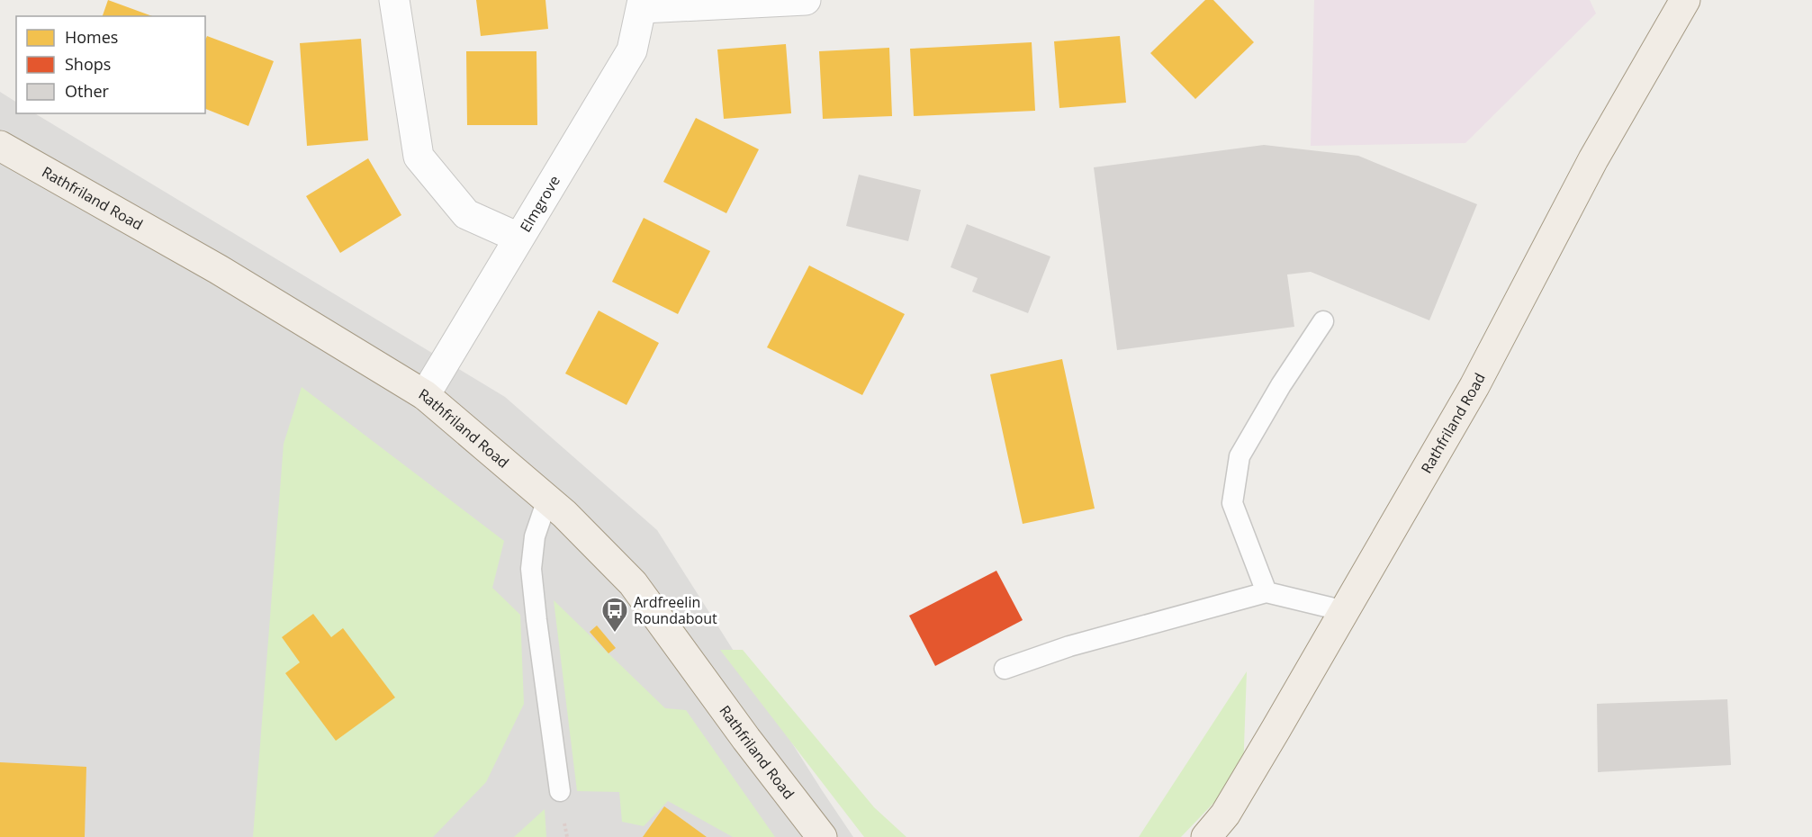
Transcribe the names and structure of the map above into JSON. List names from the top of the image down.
{
  "streets": {
    "main road": ["Rathfriland Road"],
    "street": ["Elmgrove"]
  },
  "crossings": [
    ["Rathfriland Road", "Elmgrove"]
  ],
  "places": {
    "bus stop": ["Ardfreelin Roundabout"]
  },
  "legend": ["Homes", "Shops", "Other"]
}
